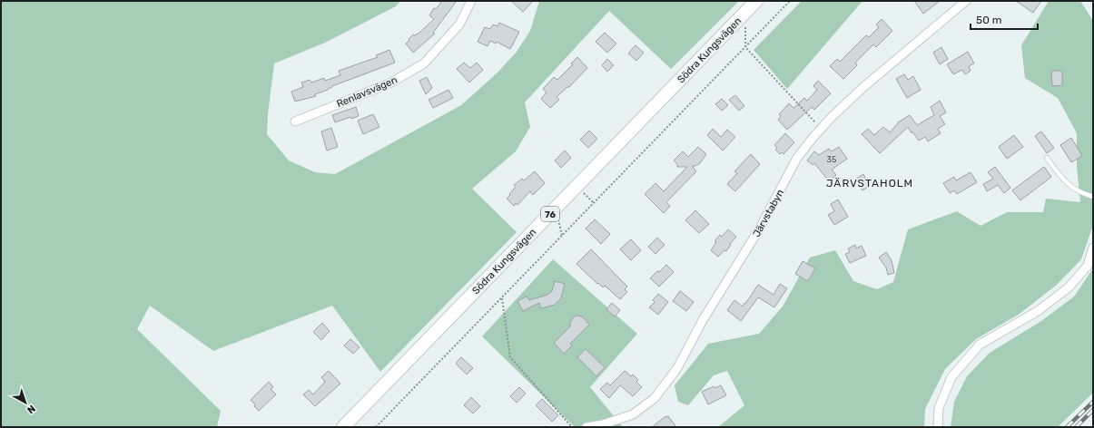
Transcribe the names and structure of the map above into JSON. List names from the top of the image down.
{
  "streets": {
    "main road": ["Södra Kungsvägen", "76"],
    "street": ["Renlavsvägen", "Järvstabyn"]
  },
  "districts": ["JÄRVSTAHOLM"],
  "house_numbers": ["35"],
  "scale_bar": "50 m",
  "north": "bottom right"
}
